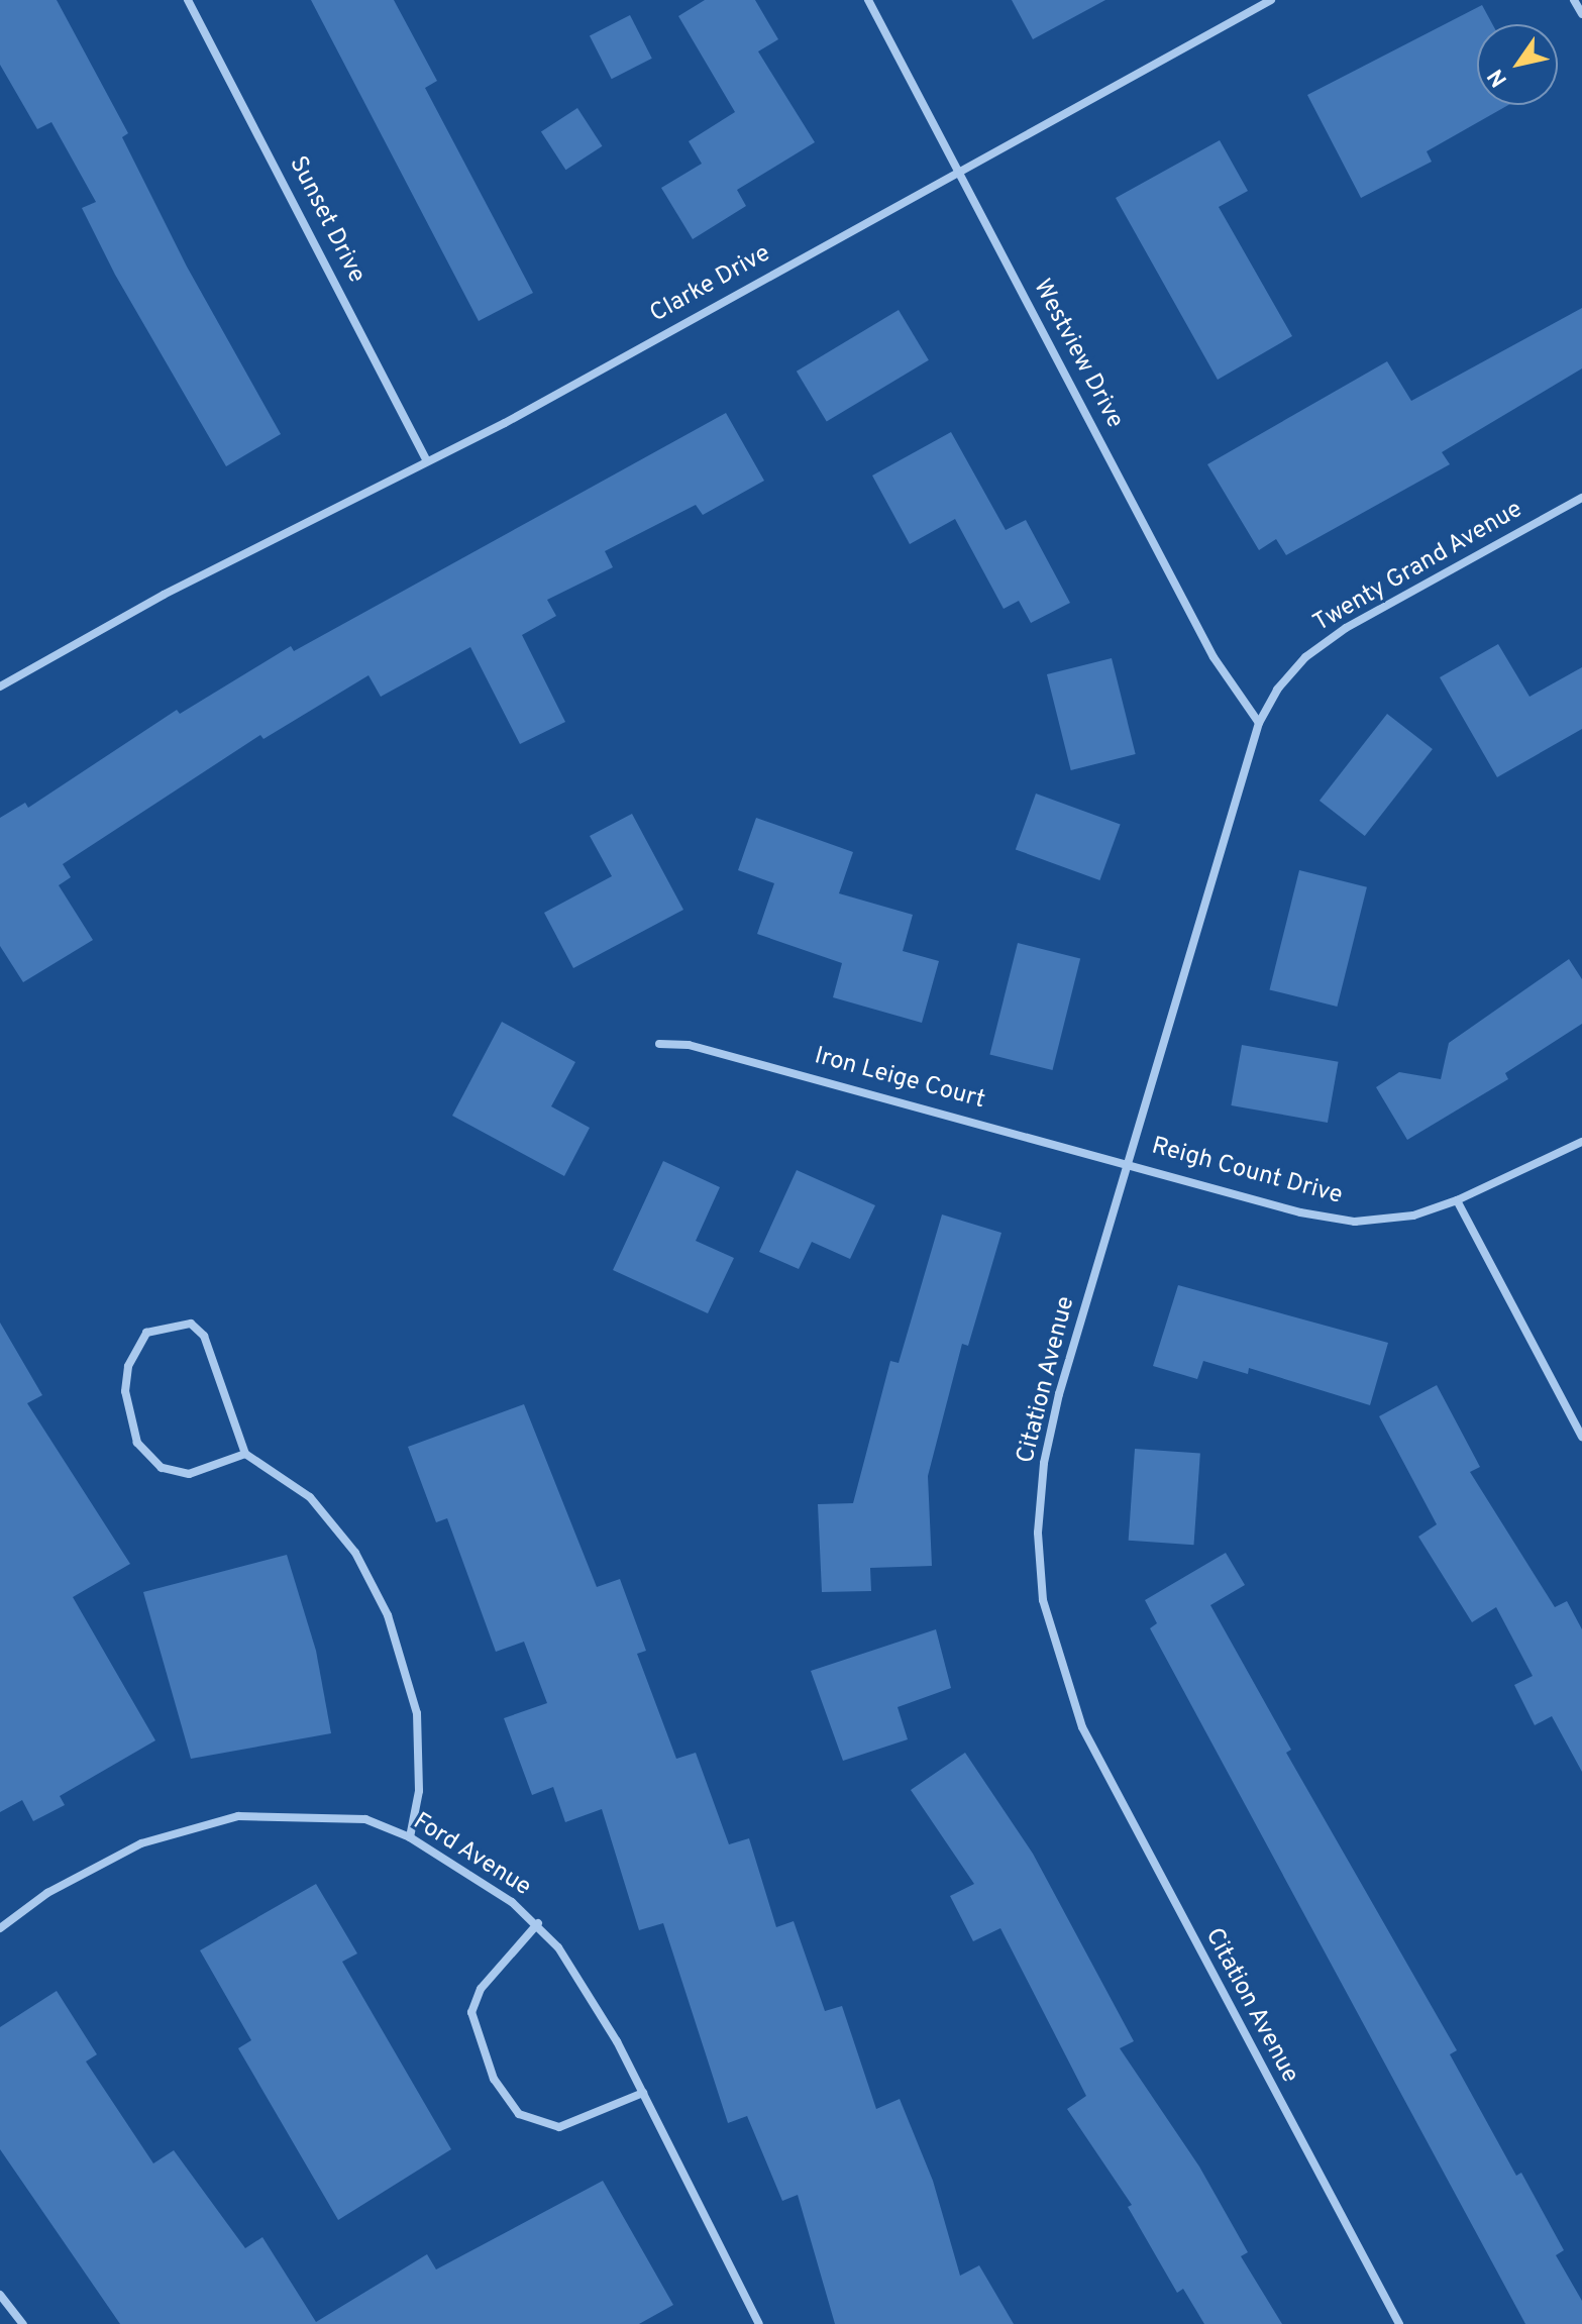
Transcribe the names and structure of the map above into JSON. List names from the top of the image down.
{
  "streets": {
    "street": [
      "Sunset Drive",
      "Clarke Drive",
      "Westview Drive",
      "Twenty Grand Avenue",
      "Iron Leige Court",
      "Reigh Count Drive",
      "Citation Avenue",
      "Ford Avenue"
    ]
  },
  "crossings": [
    ["Sunset Drive", "Clarke Drive"],
    ["Clarke Drive", "Westview Drive"],
    ["Westview Drive", "Twenty Grand Avenue"],
    ["Westview Drive", "Citation Avenue"],
    ["Twenty Grand Avenue", "Citation Avenue"],
    ["Iron Leige Court", "Reigh Count Drive"],
    ["Iron Leige Court", "Citation Avenue"],
    ["Reigh Count Drive", "Citation Avenue"]
  ],
  "north": "bottom left"
}
